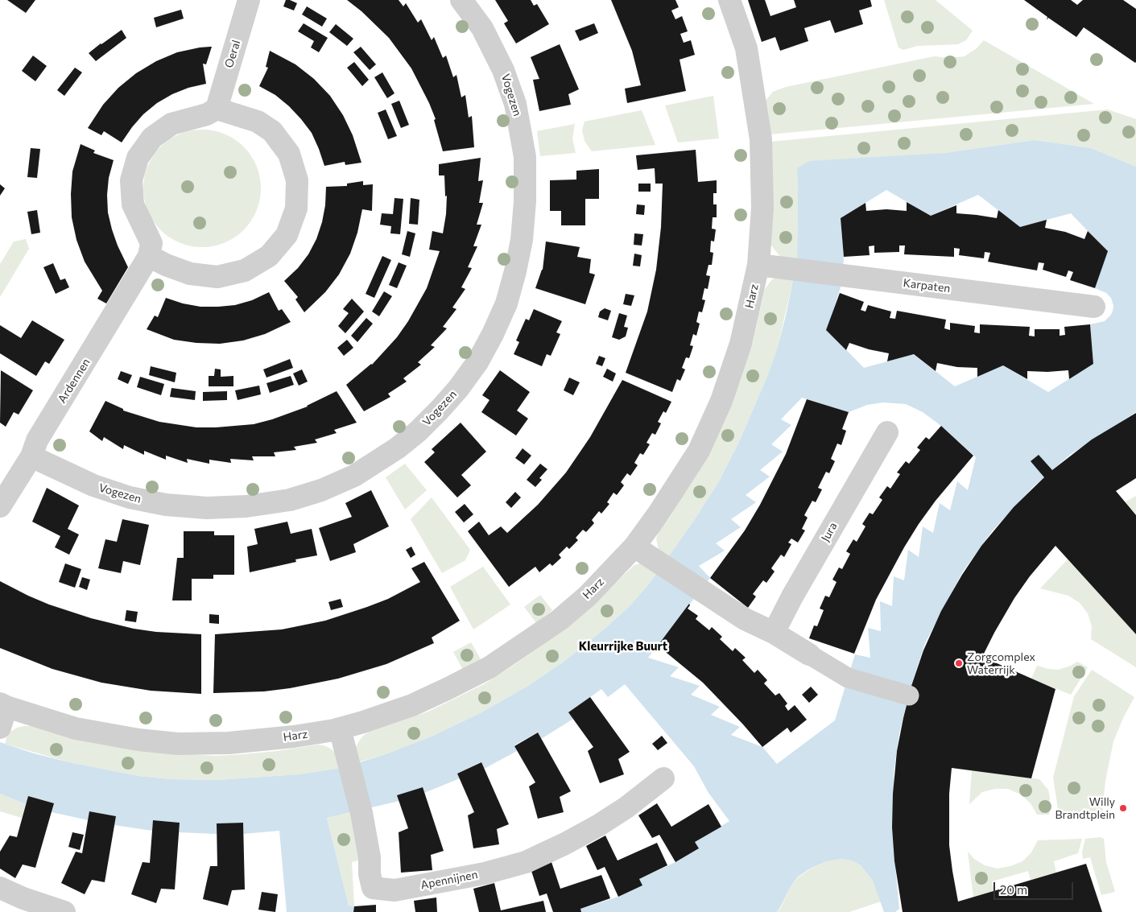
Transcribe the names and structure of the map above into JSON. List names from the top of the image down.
{
  "streets": {
    "street": [
      "Oeral",
      "Vogezen",
      "Karpaten",
      "Harz",
      "Ardennen",
      "Jura",
      "Apennijnen"
    ]
  },
  "crossings": [
    ["Vogezen", "Ardennen"],
    ["Karpaten", "Harz"],
    ["Harz", "Apennijnen"]
  ],
  "districts": ["Kleurrijke Buurt"],
  "places": ["Zorgcomplex Waterrijk", "Willy Brandtplein"],
  "scale_bar": "20 m"
}
